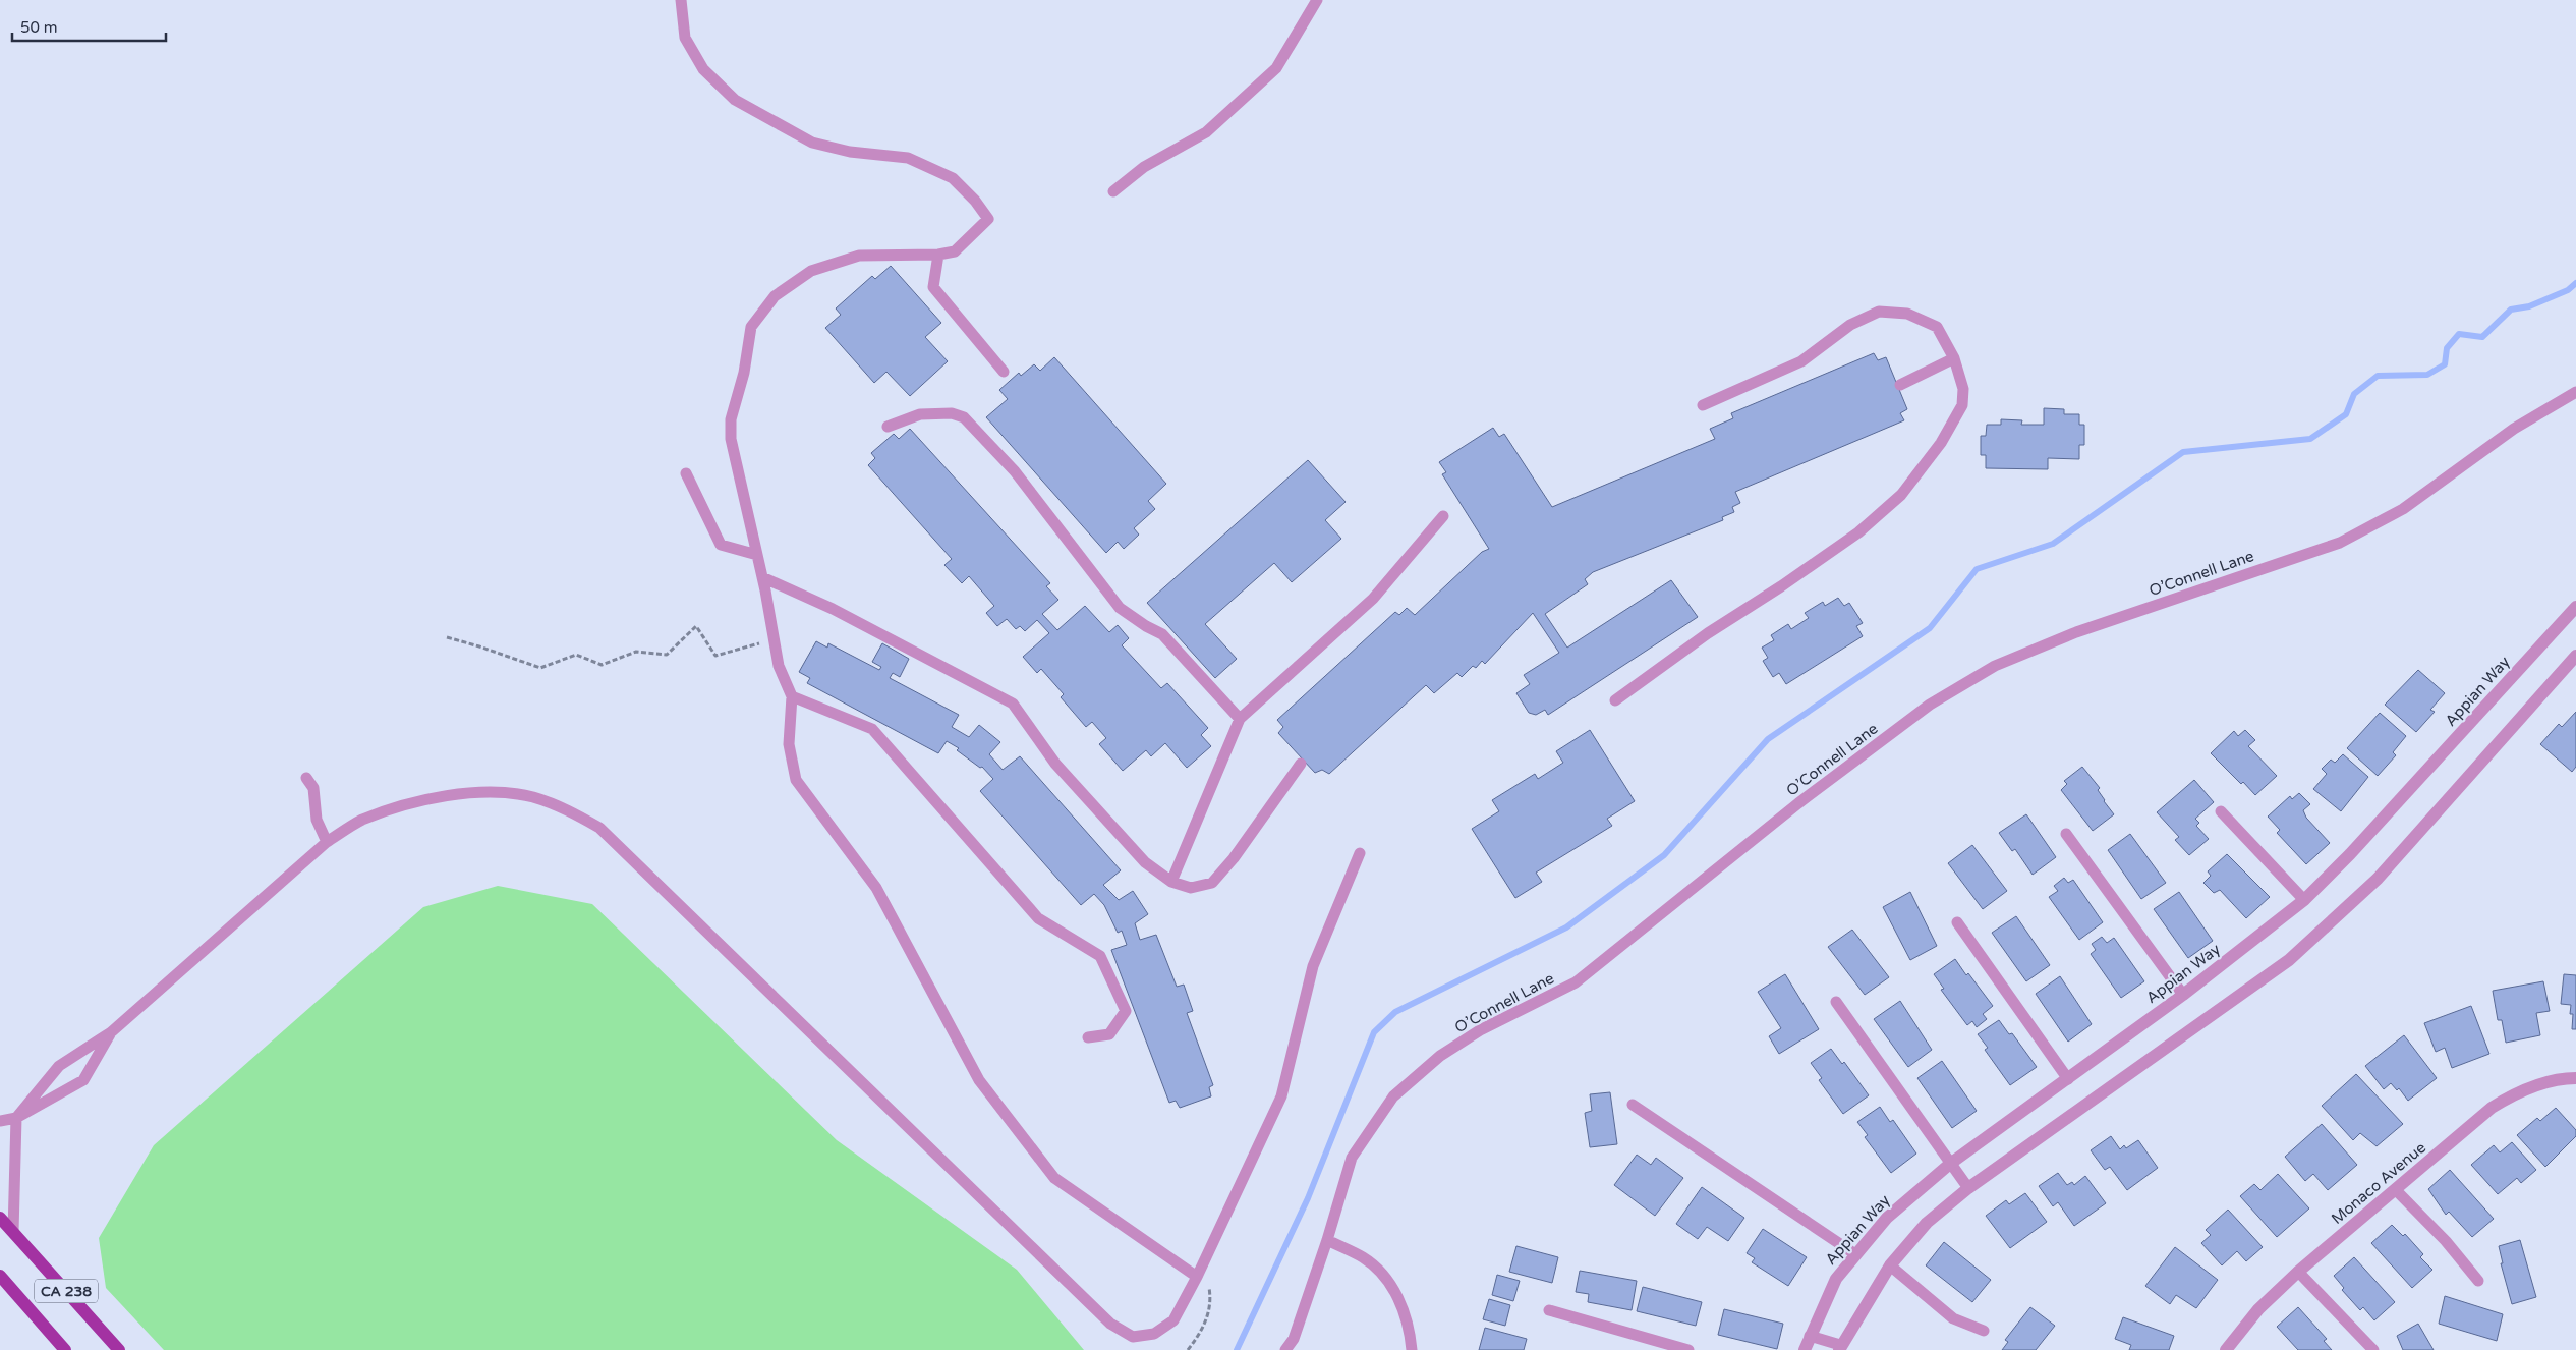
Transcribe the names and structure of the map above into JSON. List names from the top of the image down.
{
  "streets": {
    "main road": ["CA 238"],
    "street": ["Appian Way", "Monaco Avenue"],
    "lane": ["O’Connell Lane"]
  },
  "scale_bar": "50 m"
}
